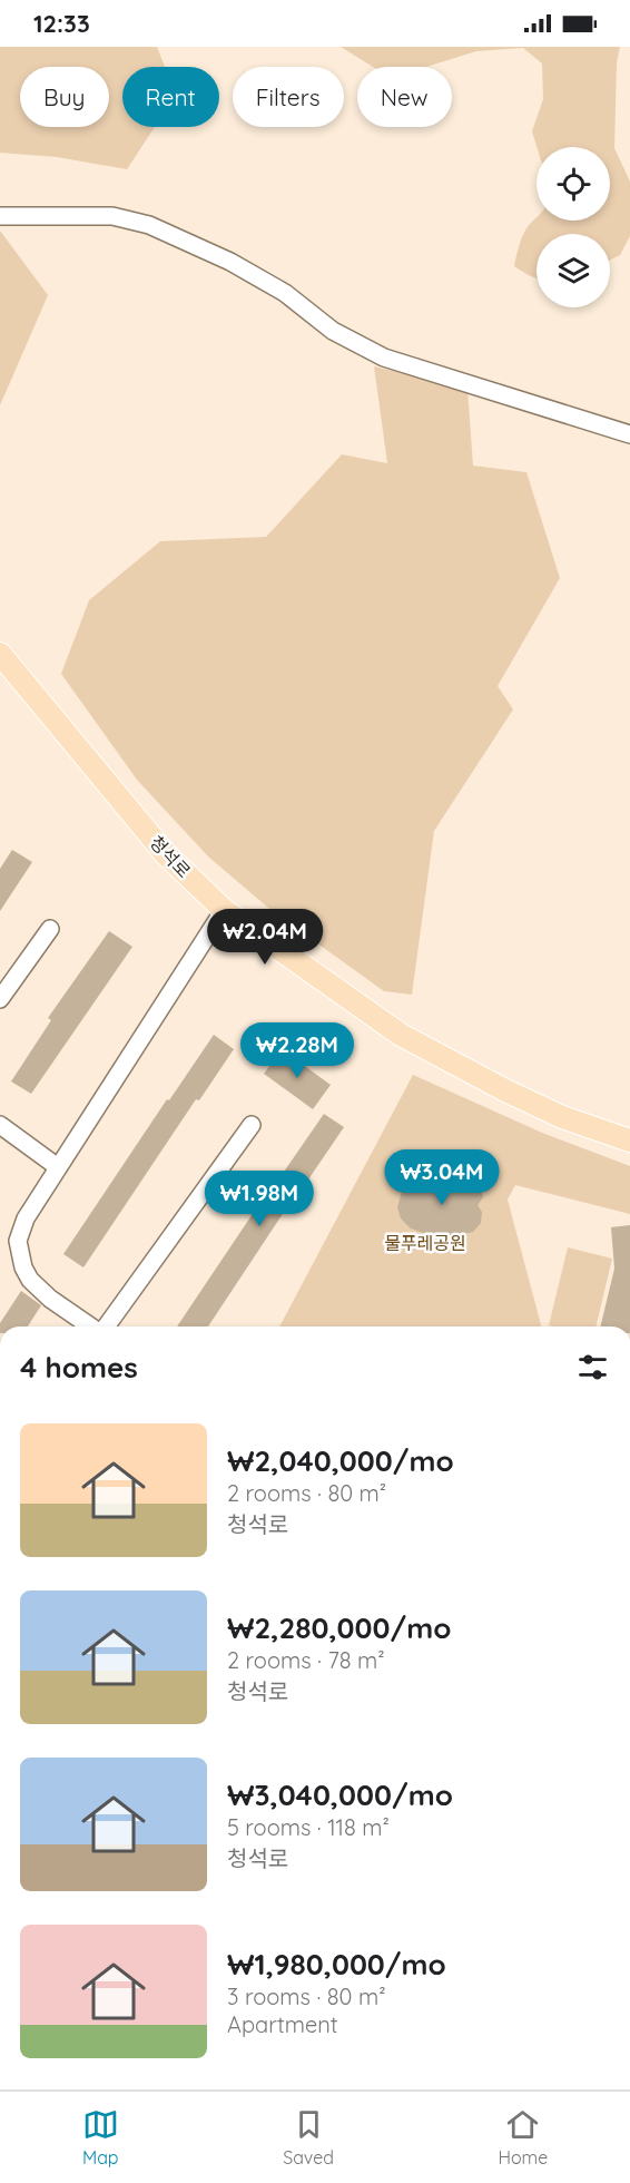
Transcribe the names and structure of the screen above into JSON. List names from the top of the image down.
{
  "streets": {
    "main road": ["청석로"]
  },
  "parks": ["물푸레공원"],
  "page": {
    "status": "12:33",
    "chip": [
      "Buy",
      "Rent",
      "Filters",
      "New"
    ],
    "price": [
      "₩2.04M",
      "₩2.28M",
      "₩3.04M",
      "₩1.98M"
    ],
    "heading": "4 homes",
    "list": [
      {
        "name": "₩2,040,000/mo",
        "note": "2 rooms · 80 m² · 청석로"
      },
      {
        "name": "₩2,280,000/mo",
        "note": "2 rooms · 78 m² · 청석로"
      },
      {
        "name": "₩3,040,000/mo",
        "note": "5 rooms · 118 m² · 청석로"
      },
      {
        "name": "₩1,980,000/mo",
        "note": "3 rooms · 80 m² · Apartment"
      }
    ],
    "tabs": ["Map", "Saved", "Home"]
  }
}
